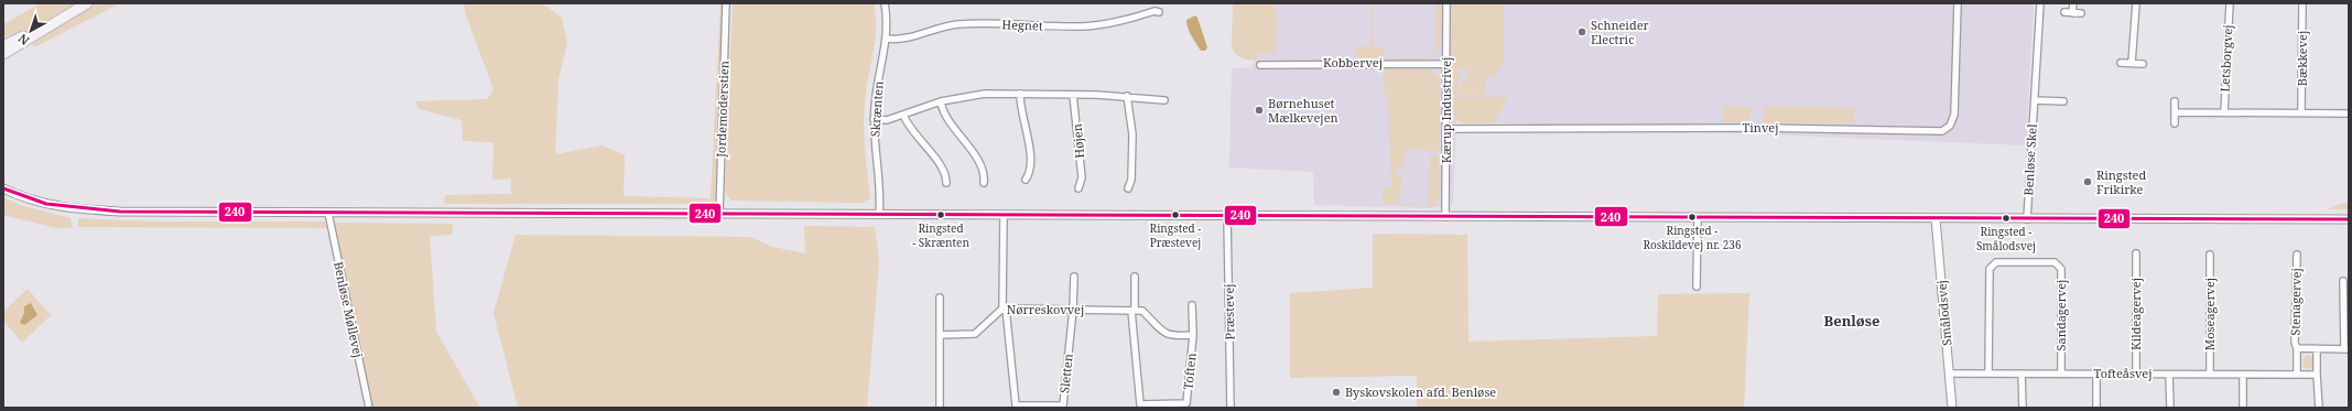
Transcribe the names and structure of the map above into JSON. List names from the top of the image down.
{
  "streets": {
    "street": [
      "Hegnet",
      "Letsborgvej",
      "Bækkevej",
      "Kobbervej",
      "Jordemoderstien",
      "Skrænten",
      "Kærup Industrivej",
      "Tinvej",
      "Højen",
      "Benløse Skel",
      "Stenagervej",
      "Benløse Møllevej",
      "Nørreskovvej",
      "Præstevej",
      "Smålodsvej",
      "Kildeagervej",
      "Moseagervej",
      "Sandagervej",
      "Toften",
      "Sletten",
      "Tofteåsvej"
    ]
  },
  "crossings": [
    ["Hegnet", "Skrænten"],
    ["Kobbervej", "Kærup Industrivej"],
    ["Kærup Industrivej", "Tinvej"],
    ["Nørreskovvej", "Toften"],
    ["Nørreskovvej", "Sletten"],
    ["Smålodsvej", "Tofteåsvej"],
    ["Kildeagervej", "Tofteåsvej"],
    ["Moseagervej", "Tofteåsvej"],
    ["Sandagervej", "Tofteåsvej"]
  ],
  "districts": ["Benløse"],
  "places": [
    "Schneider Electric",
    "Børnehuset Mælkevejen",
    "Ringsted Frikirke",
    "Ringsted - Skrænten",
    "Ringsted - Præstevej",
    "Ringsted - Roskildevej nr. 236",
    "Ringsted - Smålodsvej",
    "Byskovskolen afd. Benløse"
  ],
  "lines": ["transit line 240"],
  "north": "bottom left"
}
